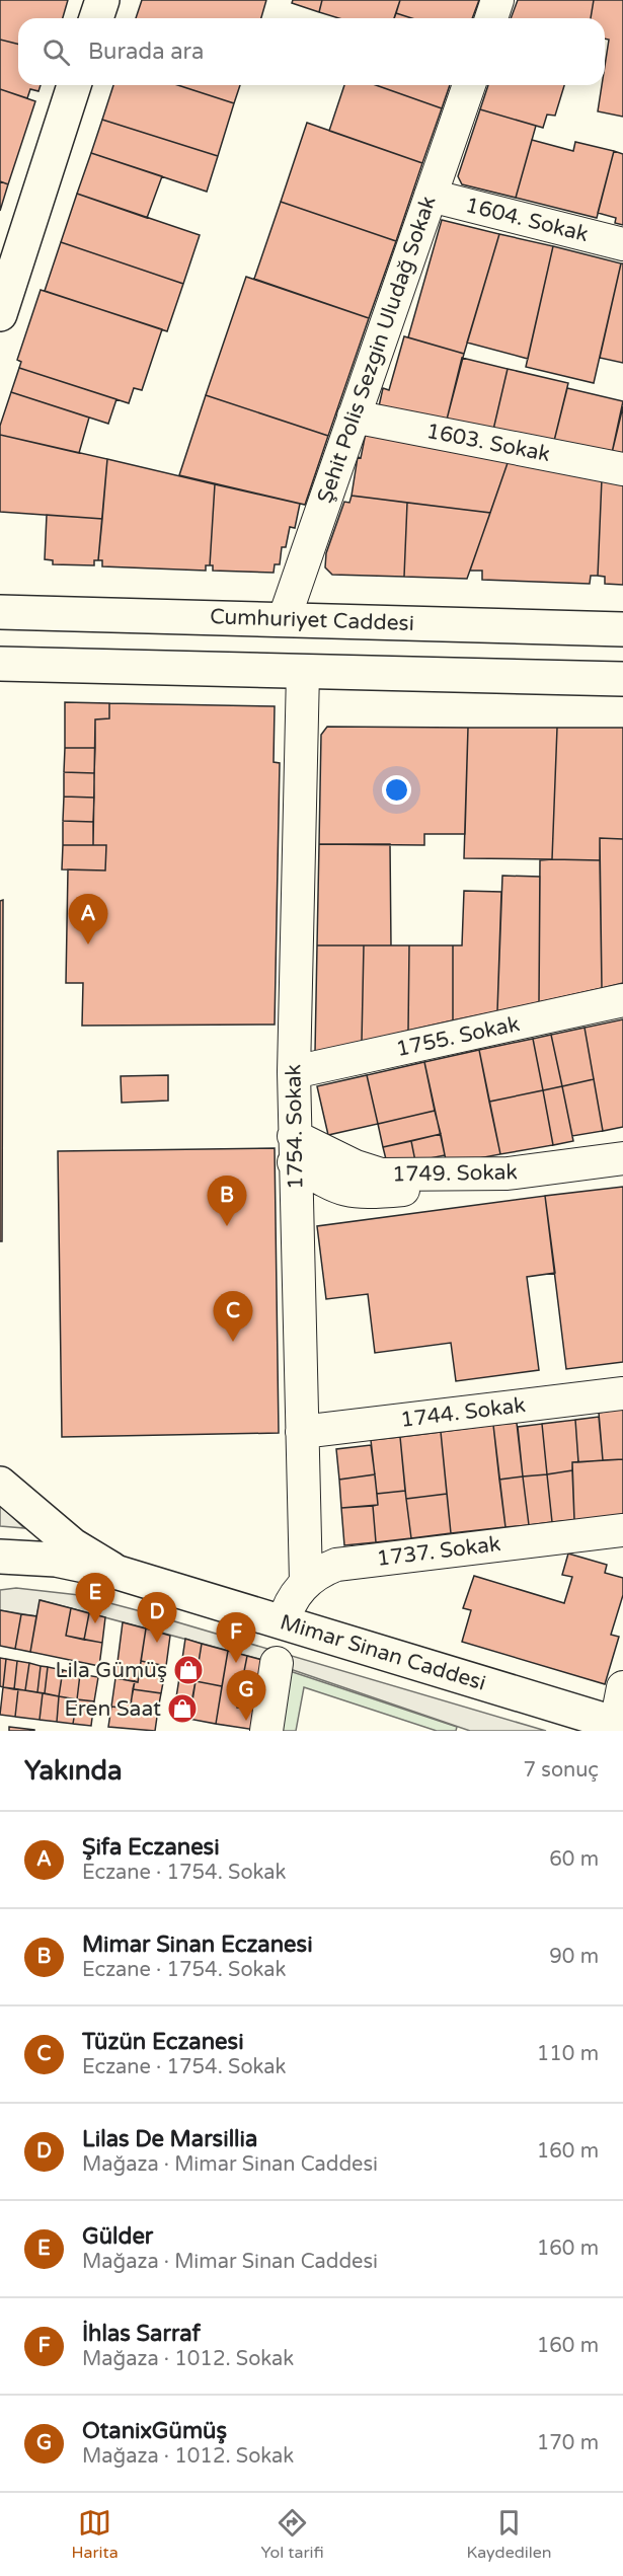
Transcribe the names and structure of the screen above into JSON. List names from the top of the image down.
{
  "streets": {
    "street": [
      "1604. Sokak",
      "Şehit Polis Sezgin Uludağ Sokak",
      "1603. Sokak",
      "Cumhuriyet Caddesi",
      "1755. Sokak",
      "1754. Sokak",
      "1749. Sokak",
      "1744. Sokak",
      "1737. Sokak",
      "Mimar Sinan Caddesi"
    ]
  },
  "crossings": [
    ["1604. Sokak", "Şehit Polis Sezgin Uludağ Sokak"],
    ["Şehit Polis Sezgin Uludağ Sokak", "1603. Sokak"],
    ["Şehit Polis Sezgin Uludağ Sokak", "Cumhuriyet Caddesi"],
    ["1755. Sokak", "1754. Sokak"],
    ["1754. Sokak", "1749. Sokak"],
    ["1754. Sokak", "1744. Sokak"],
    ["1754. Sokak", "1737. Sokak"],
    ["1737. Sokak", "Mimar Sinan Caddesi"]
  ],
  "places": {
    "shop": ["Lila Gümüş", "Eren Saat"]
  },
  "page": {
    "search": "Burada ara",
    "pins": [
      "A",
      "B",
      "C",
      "E",
      "D",
      "F",
      "G"
    ],
    "heading": ["Yakında", "7 sonuç"],
    "list": [
      {
        "mark": "A",
        "name": "Şifa Eczanesi",
        "note": "Eczane · 1754. Sokak",
        "value": "60 m"
      },
      {
        "mark": "B",
        "name": "Mimar Sinan Eczanesi",
        "note": "Eczane · 1754. Sokak",
        "value": "90 m"
      },
      {
        "mark": "C",
        "name": "Tüzün Eczanesi",
        "note": "Eczane · 1754. Sokak",
        "value": "110 m"
      },
      {
        "mark": "D",
        "name": "Lilas De Marsillia",
        "note": "Mağaza · Mimar Sinan Caddesi",
        "value": "160 m"
      },
      {
        "mark": "E",
        "name": "Gülder",
        "note": "Mağaza · Mimar Sinan Caddesi",
        "value": "160 m"
      },
      {
        "mark": "F",
        "name": "İhlas Sarraf",
        "note": "Mağaza · 1012. Sokak",
        "value": "160 m"
      },
      {
        "mark": "G",
        "name": "OtanixGümüş",
        "note": "Mağaza · 1012. Sokak",
        "value": "170 m"
      }
    ],
    "nav": ["Harita", "Yol tarifi", "Kaydedilen"]
  }
}
